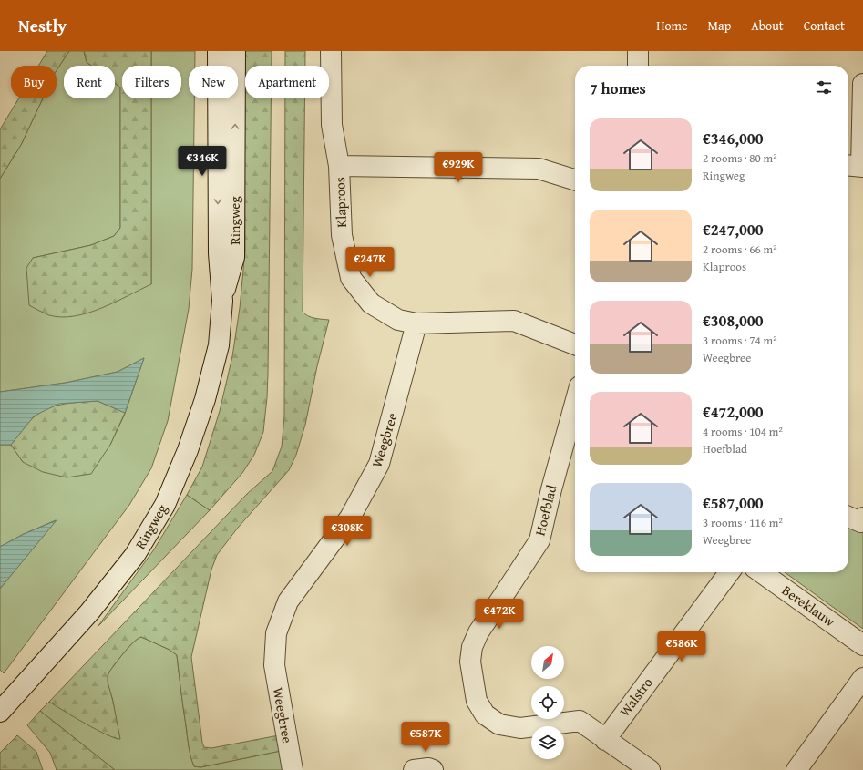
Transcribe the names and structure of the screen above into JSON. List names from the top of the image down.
{
  "streets": {
    "street": [
      "Klaproos",
      "Ringweg",
      "Weegbree",
      "Hoefblad",
      "Bereklauw",
      "Walstro"
    ]
  },
  "crossings": [
    ["Klaproos", "Weegbree"],
    ["Hoefblad", "Walstro"]
  ],
  "north": "top right",
  "page": {
    "header": "Nestly",
    "nav": [
      "Home",
      "Map",
      "About",
      "Contact"
    ],
    "chip": [
      "Buy",
      "Rent",
      "Filters",
      "New",
      "Apartment"
    ],
    "heading": "7 homes",
    "list": [
      {
        "name": "€346,000",
        "note": "2 rooms · 80 m² · Ringweg"
      },
      {
        "name": "€247,000",
        "note": "2 rooms · 66 m² · Klaproos"
      },
      {
        "name": "€308,000",
        "note": "3 rooms · 74 m² · Weegbree"
      },
      {
        "name": "€472,000",
        "note": "4 rooms · 104 m² · Hoefblad"
      },
      {
        "name": "€587,000",
        "note": "3 rooms · 116 m² · Weegbree"
      }
    ],
    "price": [
      "€346K",
      "€929K",
      "€247K",
      "€308K",
      "€472K",
      "€586K",
      "€587K"
    ]
  }
}
